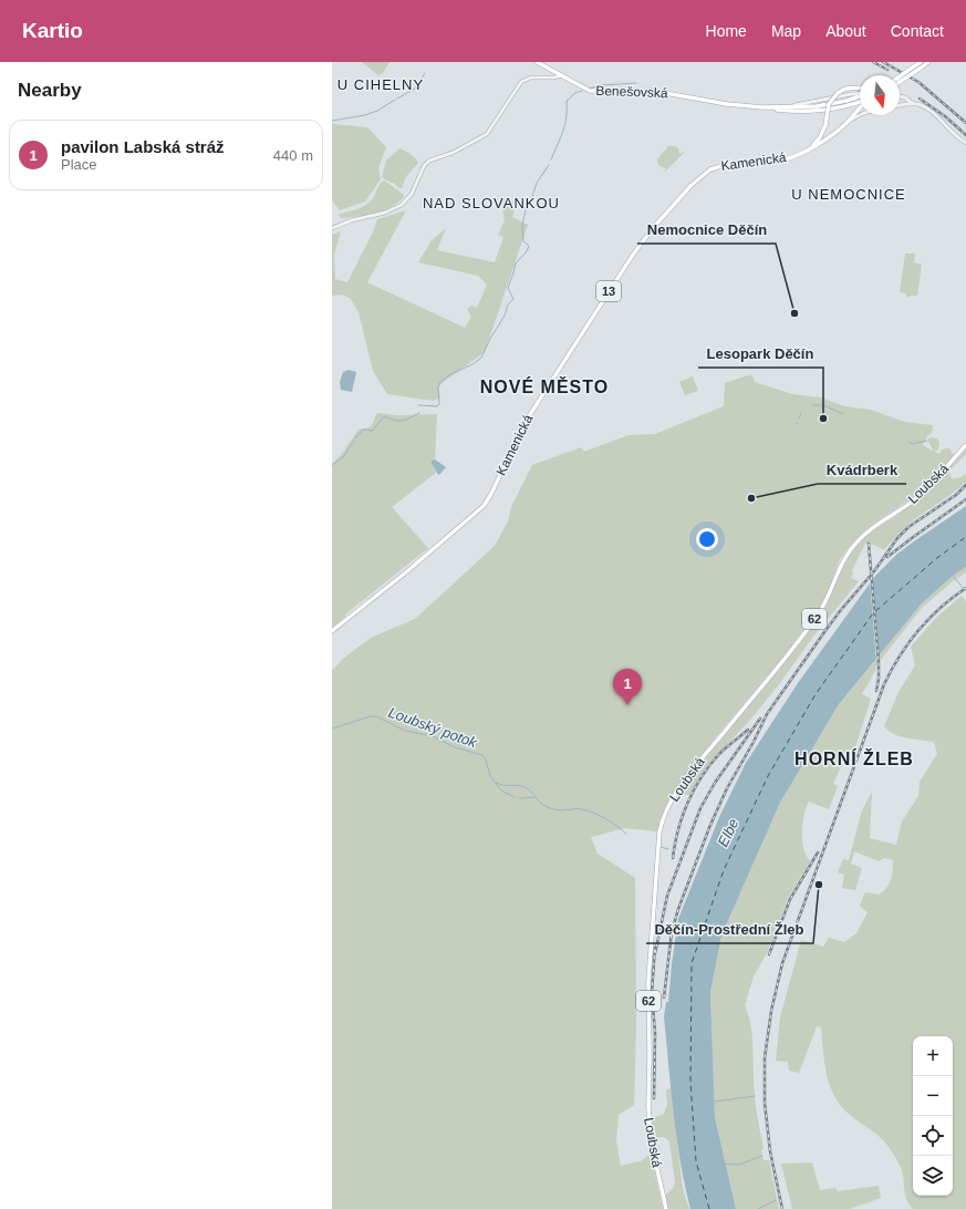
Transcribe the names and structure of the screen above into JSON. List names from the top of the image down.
{
  "streets": {
    "main road": [
      "Benešovská",
      "Kamenická",
      "13",
      "Loubská",
      "62"
    ]
  },
  "crossings": [
    ["Kamenická", "13"]
  ],
  "districts": [
    "U CIHELNY",
    "U NEMOCNICE",
    "NAD SLOVANKOU",
    "NOVÉ MĚSTO",
    "HORNÍ ŽLEB"
  ],
  "water": ["Loubský potok", "Elbe"],
  "places": [
    "Nemocnice Děčín",
    "Lesopark Děčín",
    "Kvádrberk",
    "Děčín-Prostřední Žleb"
  ],
  "north": "bottom",
  "page": {
    "header": "Kartio",
    "nav": [
      "Home",
      "Map",
      "About",
      "Contact"
    ],
    "heading": "Nearby",
    "list": [
      {
        "mark": "1",
        "name": "pavilon Labská stráž",
        "note": "Place",
        "value": "440 m"
      }
    ],
    "pins": "1",
    "map_buttons": ["+", "−"]
  }
}
